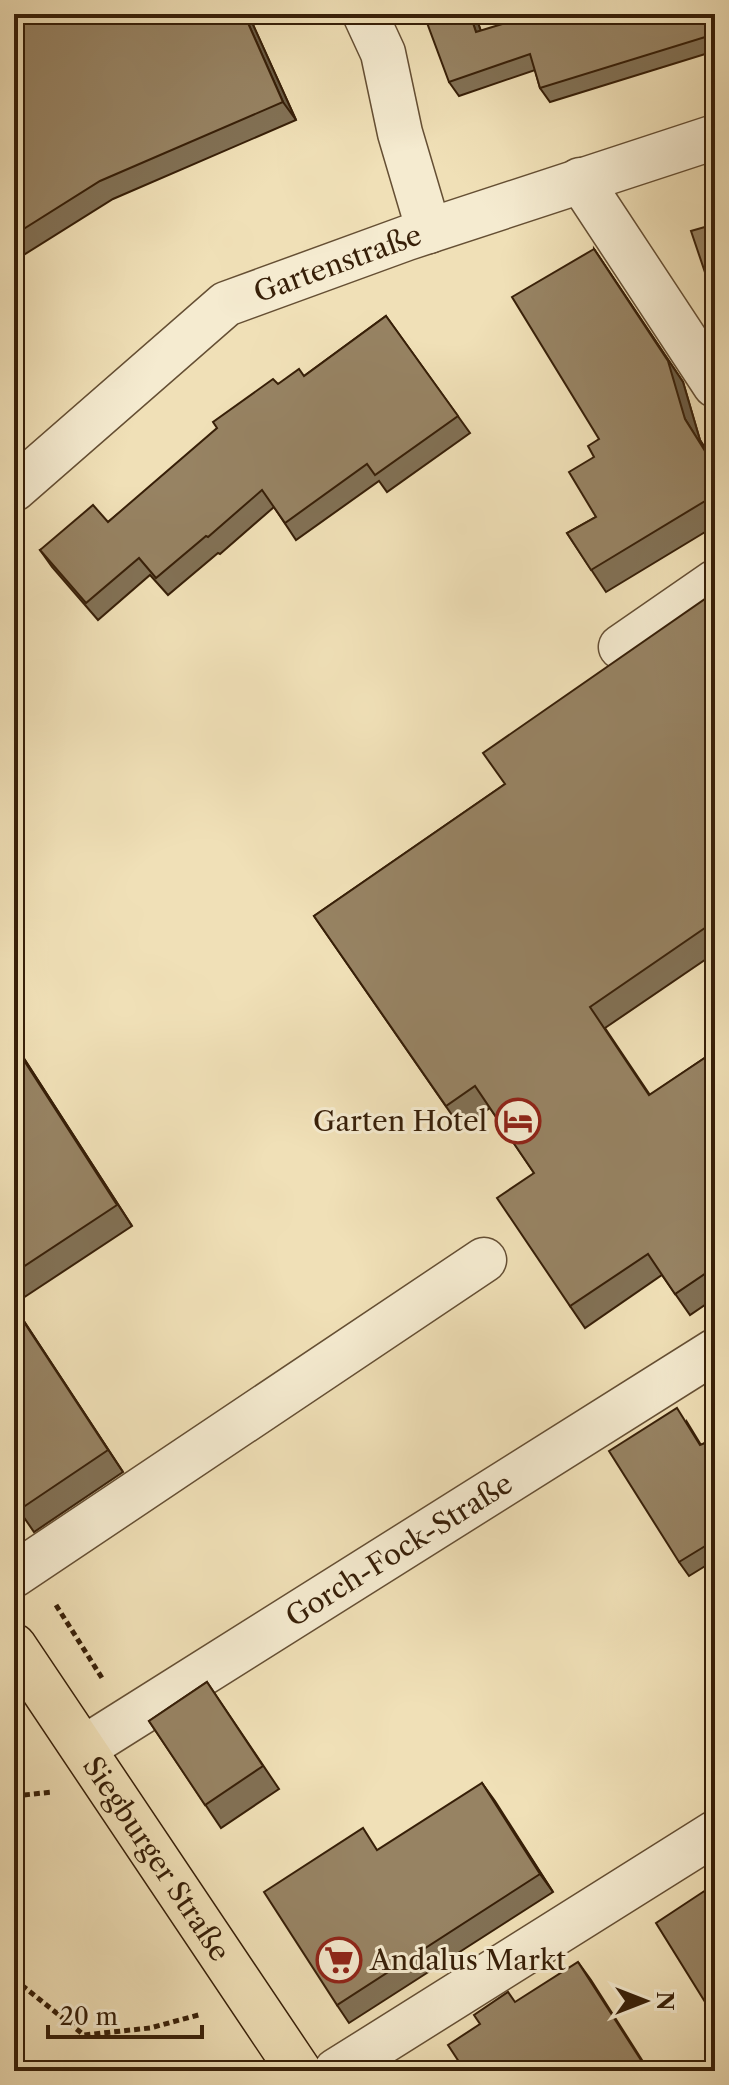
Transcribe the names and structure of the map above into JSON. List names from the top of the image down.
{
  "streets": {
    "main road": ["Siegburger Straße"],
    "street": ["Gartenstraße", "Gorch-Fock-Straße"]
  },
  "crossings": [
    ["Gorch-Fock-Straße", "Siegburger Straße"]
  ],
  "places": {
    "hotel": ["Garten Hotel"],
    "supermarket": ["Andalus Markt"]
  },
  "scale_bar": "20 m",
  "north": "right"
}
